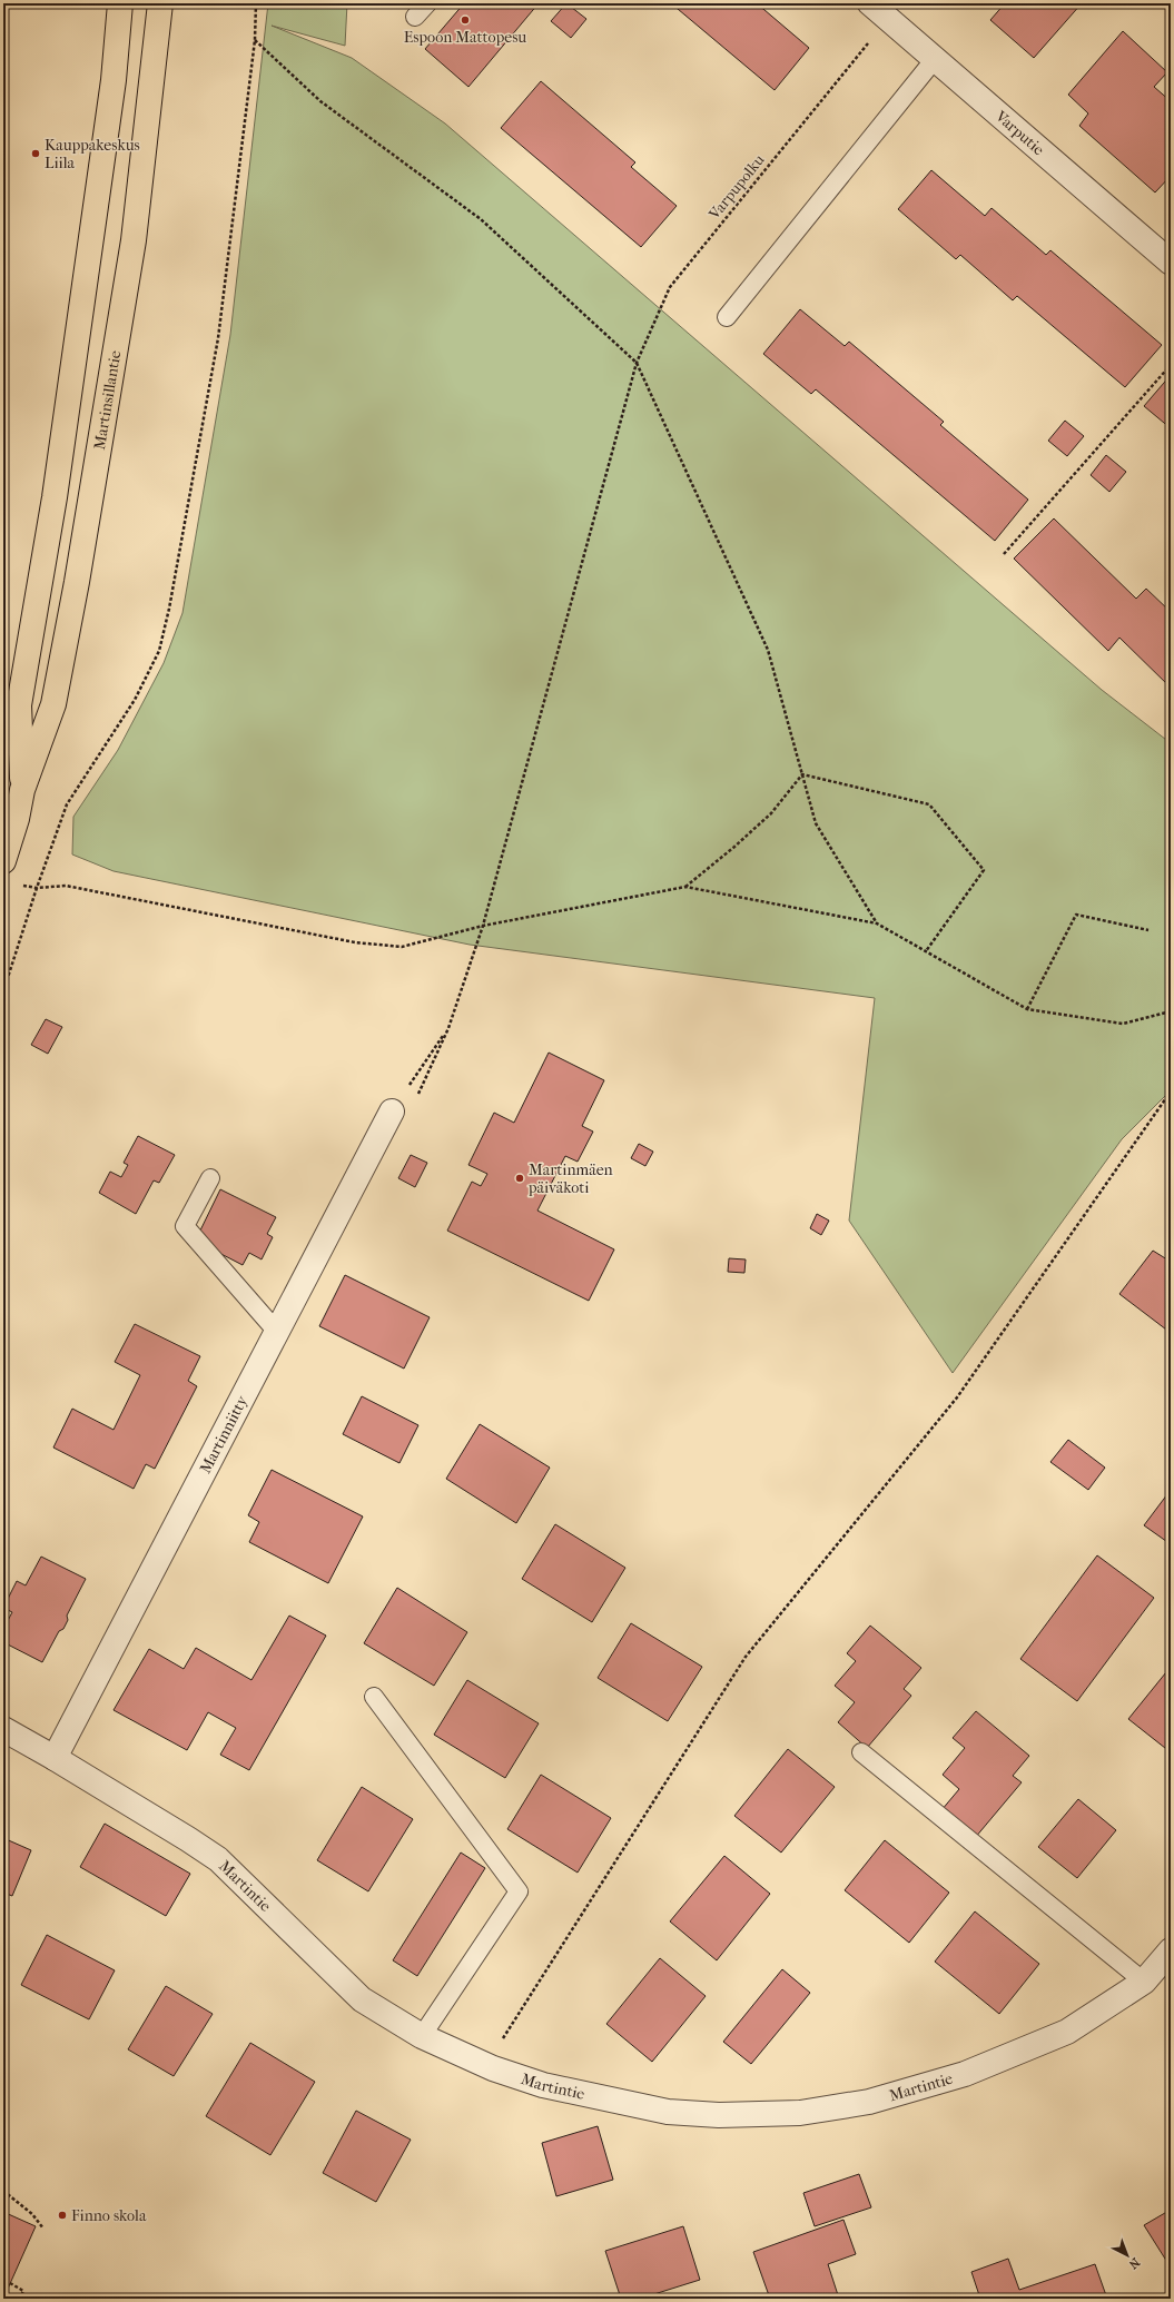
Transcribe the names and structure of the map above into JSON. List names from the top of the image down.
{
  "streets": {
    "main road": ["Martinsillantie"],
    "street": ["Varputie", "Martinniitty", "Martintie"],
    "path": ["Varpupolku"]
  },
  "crossings": [
    ["Varpupolku", "Martinniitty"],
    ["Martinniitty", "Martintie"]
  ],
  "places": [
    "Espoon Mattopesu",
    "Kauppakeskus Liila",
    "Martinmäen päiväkoti",
    "Finno skola"
  ],
  "north": "bottom right"
}
